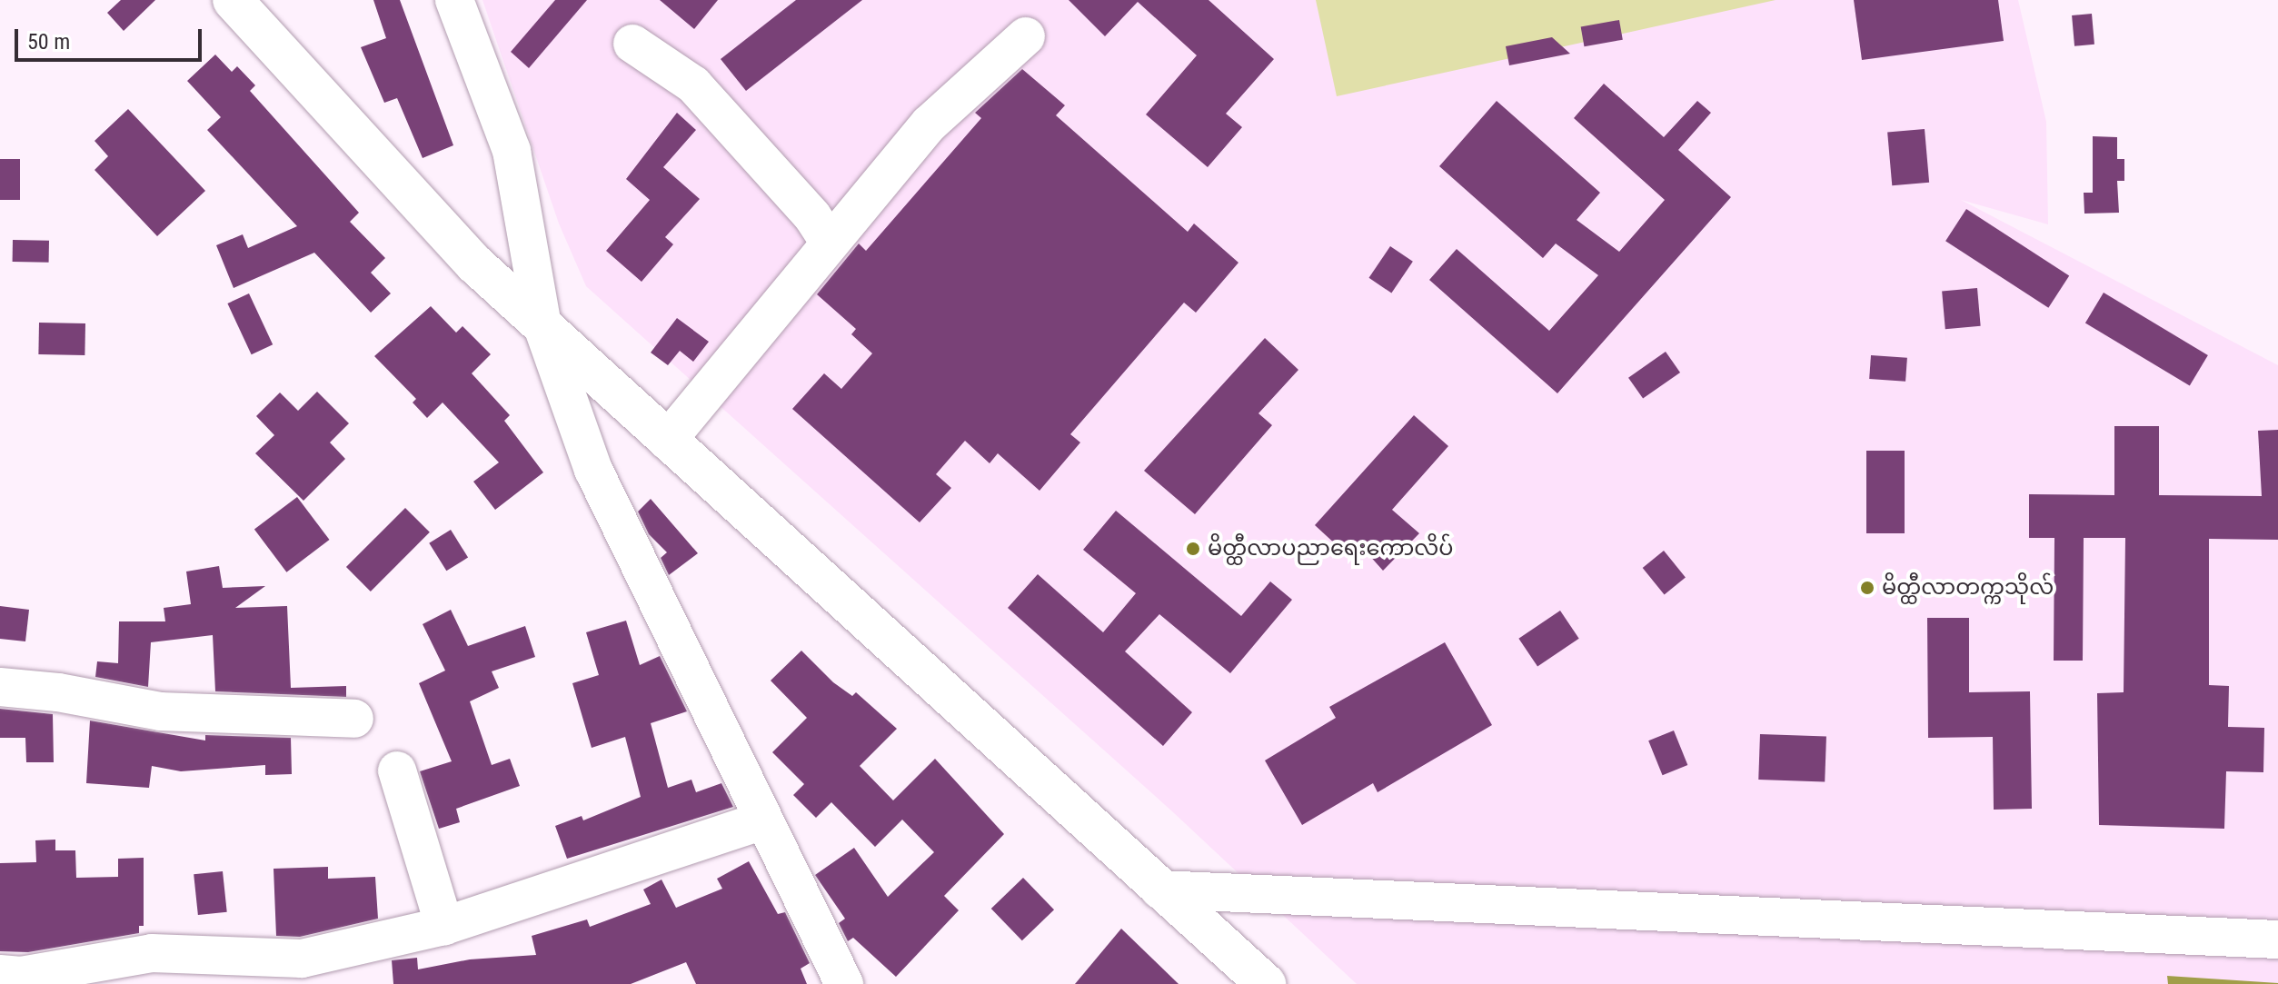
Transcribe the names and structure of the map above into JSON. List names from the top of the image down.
{
  "places": ["မိတ္ထီလာပညာရေးကောလိပ်", "မိတ္ထီလာတက္ကသိုလ်"],
  "scale_bar": "50 m"
}
